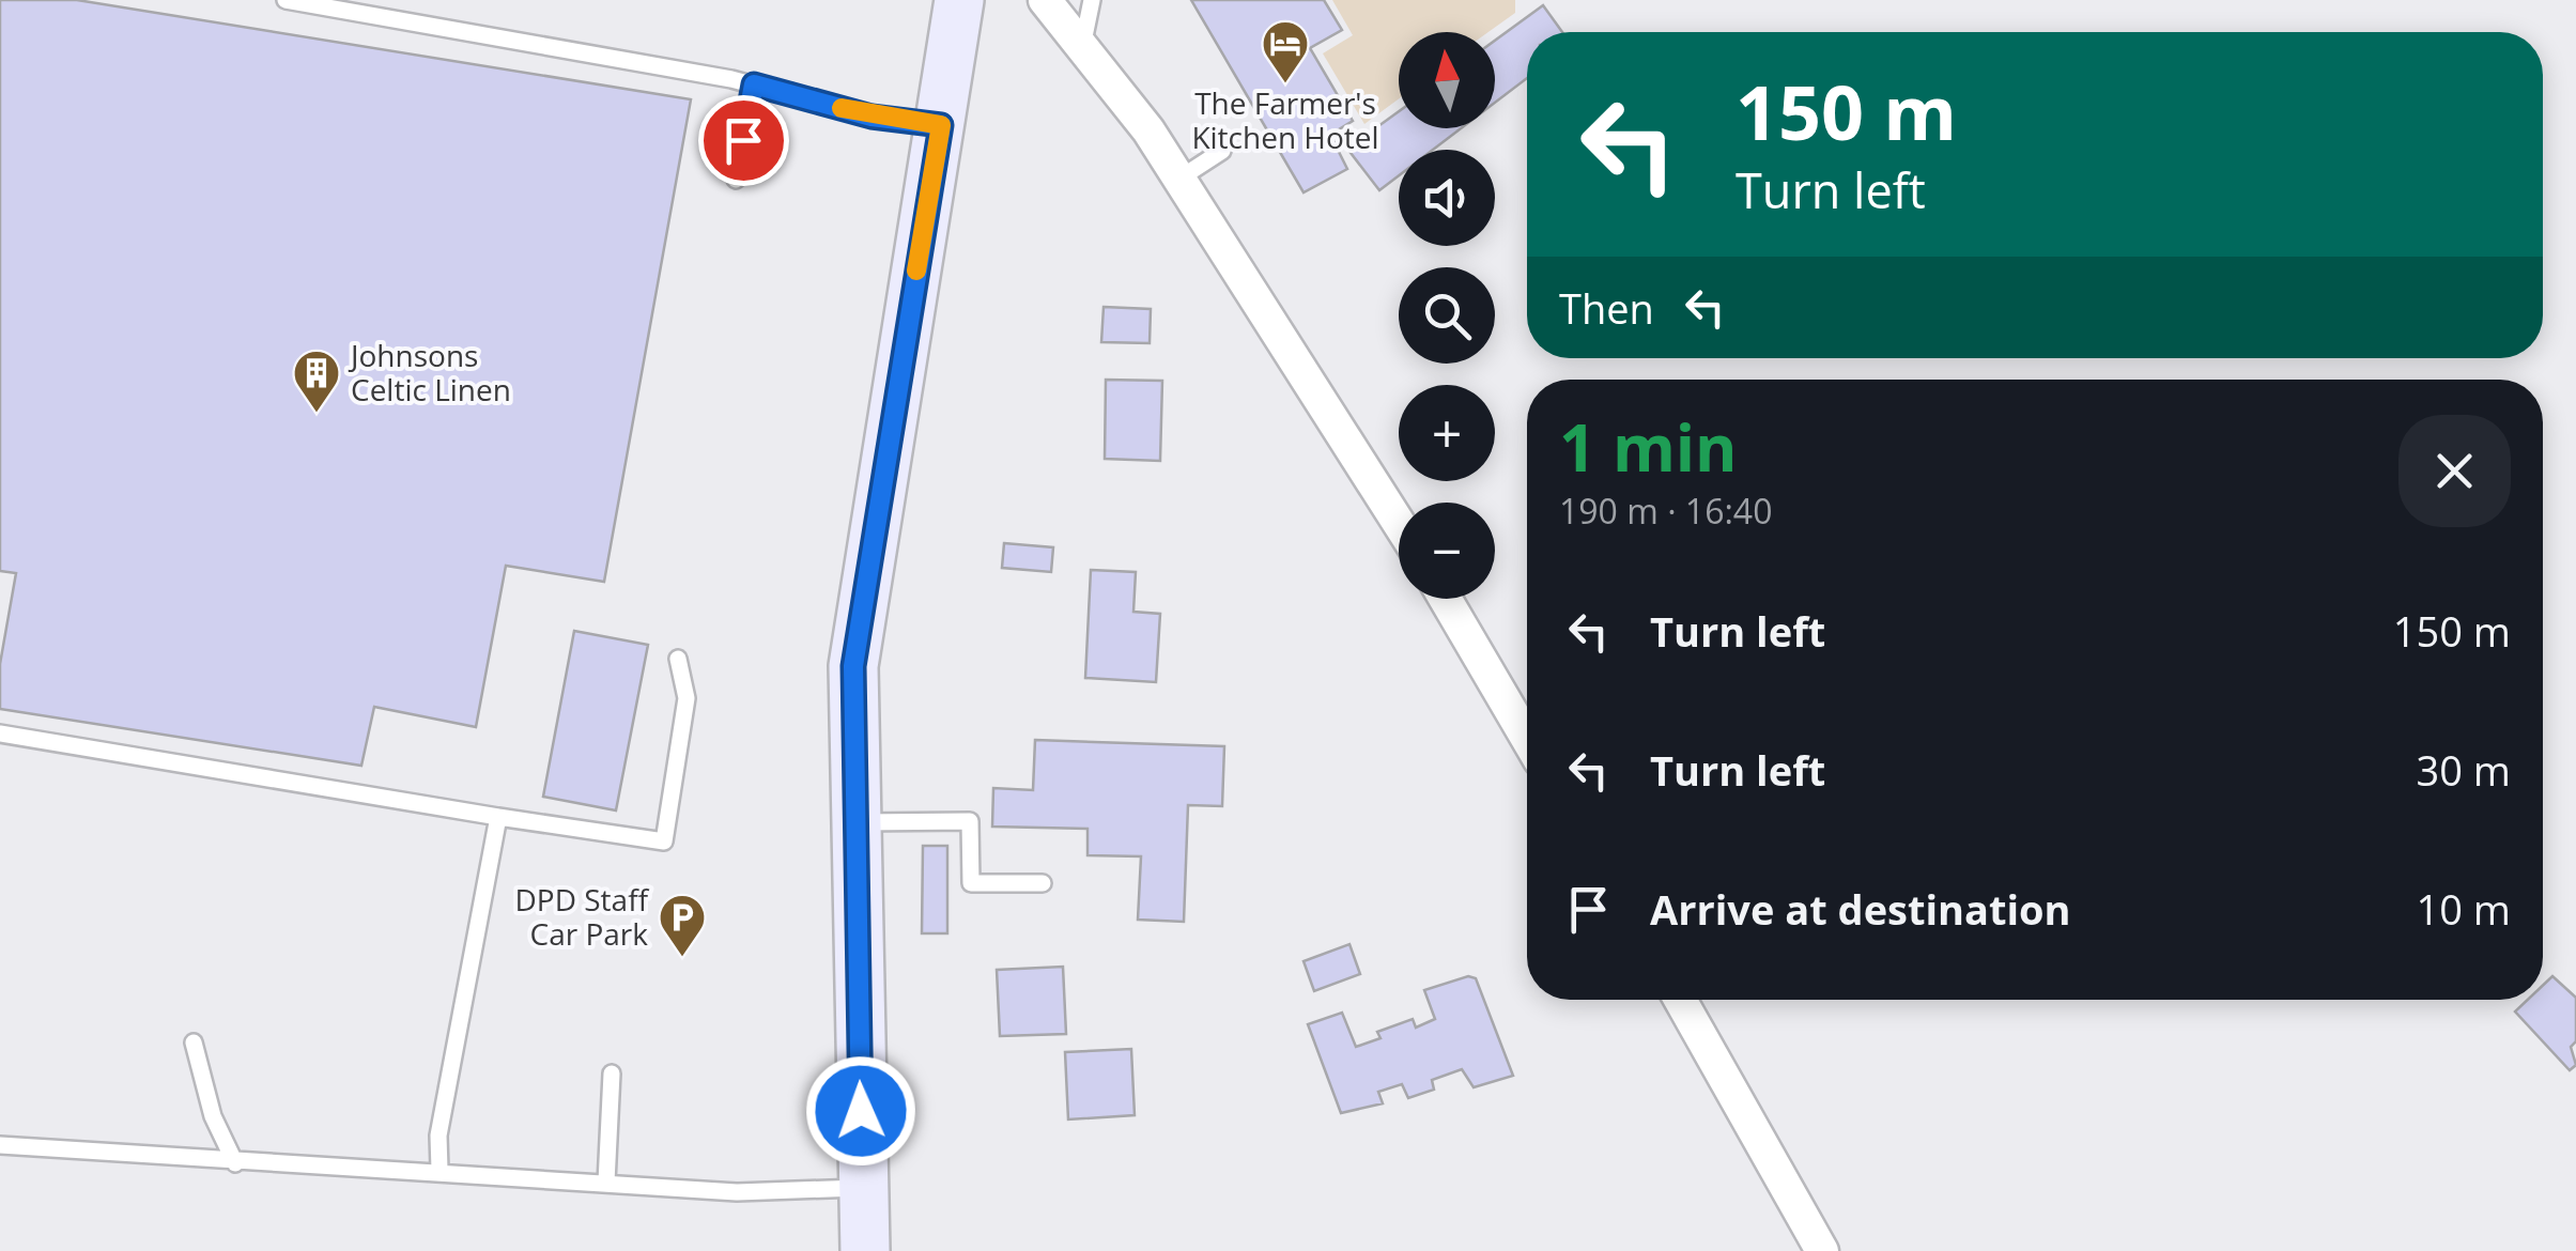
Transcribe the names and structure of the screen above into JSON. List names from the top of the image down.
{
  "places": {
    "hotel": ["The Farmer's Kitchen Hotel"],
    "building": ["Johnsons Celtic Linen"],
    "parking": ["DPD Staff Car Park"]
  },
  "north": "top",
  "page": {
    "map_buttons": ["+", "−"],
    "turn": ["150 m", "Turn left"],
    "then": "Then",
    "heading": ["1 min", "190 m · 16:40"],
    "list": [
      {
        "name": "Turn left",
        "value": "150 m"
      },
      {
        "name": "Turn left",
        "value": "30 m"
      },
      {
        "name": "Arrive at destination",
        "value": "10 m"
      }
    ]
  }
}
